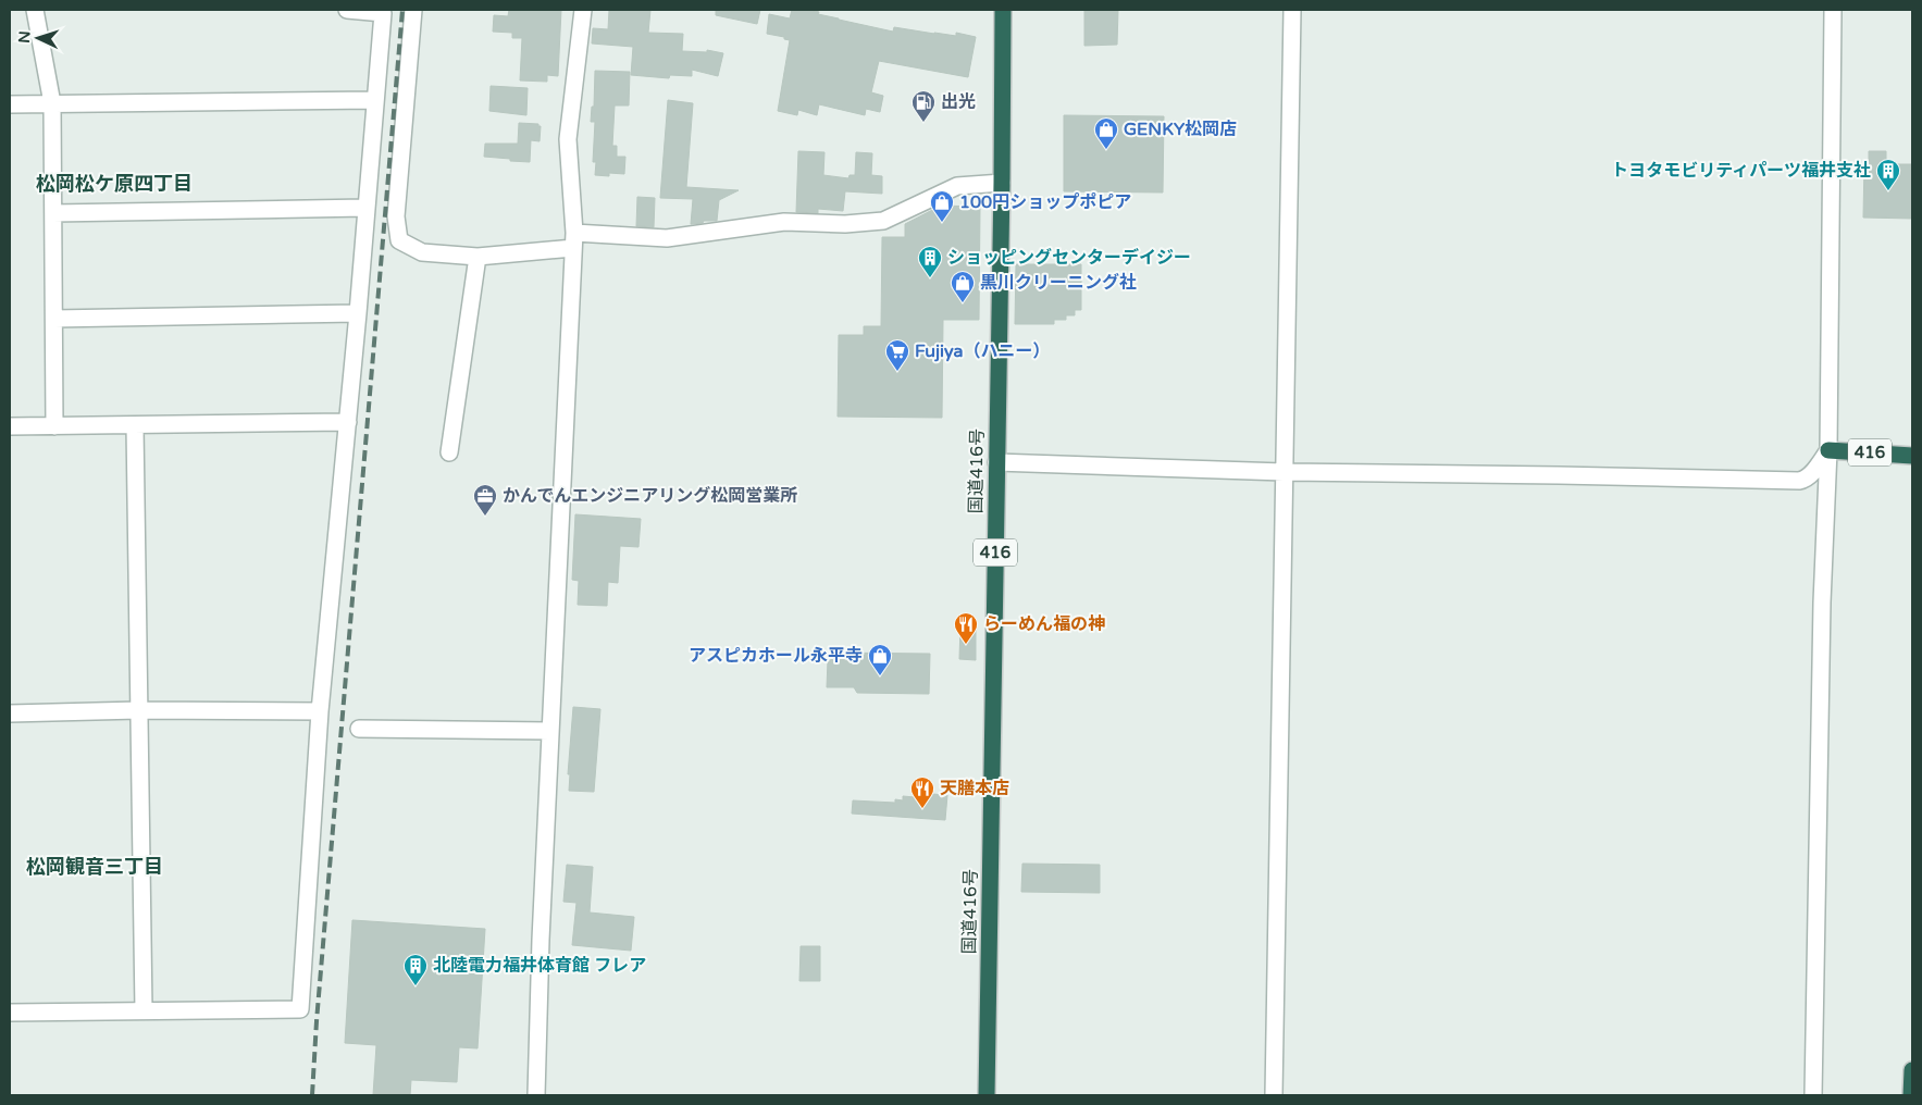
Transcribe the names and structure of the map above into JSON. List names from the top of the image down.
{
  "streets": {
    "highway": ["416", "国道416号"]
  },
  "districts": ["松岡松ケ原四丁目", "松岡観音三丁目"],
  "places": {
    "fuel station": ["出光"],
    "shop": [
      "GENKY松岡店",
      "100円ショップポピア",
      "黒川クリーニング社",
      "アスピカホール永平寺"
    ],
    "building": ["トヨタモビリティパーツ福井支社", "ショッピングセンターデイジー", "北陸電力福井体育館 フレア"],
    "supermarket": ["Fujiya（ハニー）"],
    "office": ["かんでんエンジニアリング松岡営業所"],
    "restaurant": ["らーめん福の神", "天膳本店"]
  },
  "north": "left"
}
